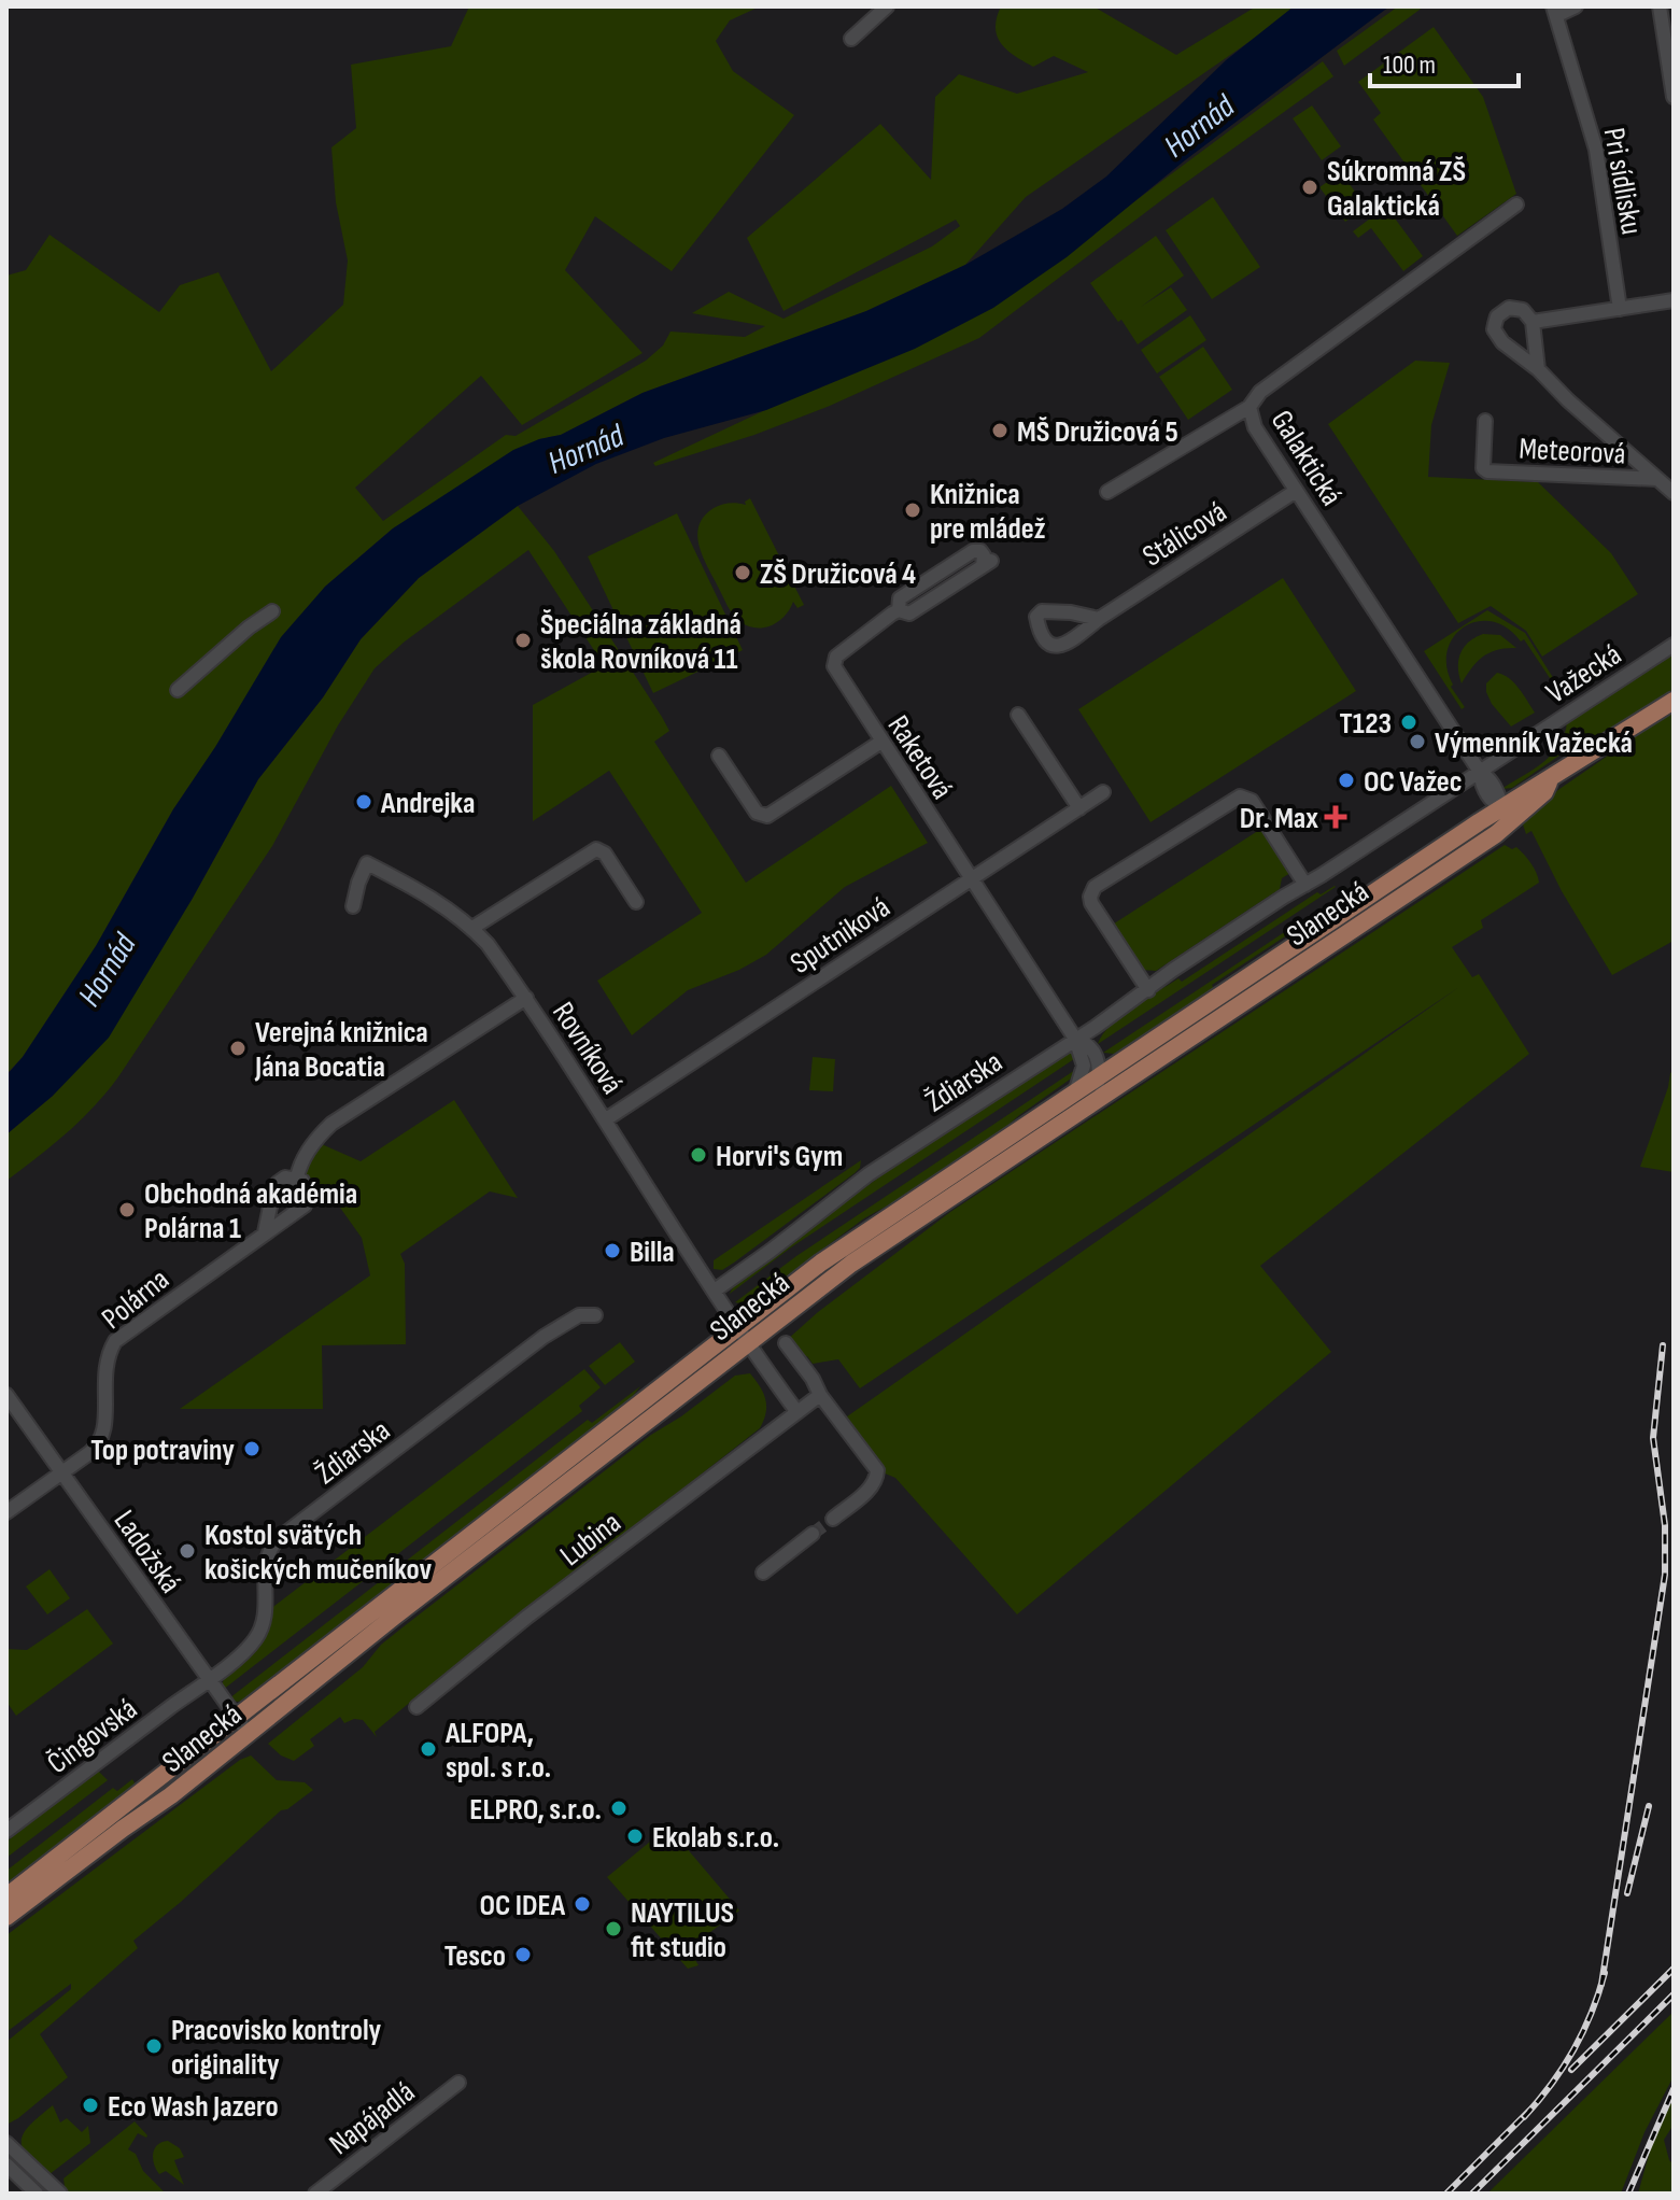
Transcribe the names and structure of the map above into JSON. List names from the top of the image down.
{
  "streets": {
    "main road": ["Slanecká"],
    "street": [
      "Pri sídlisku",
      "Meteorová",
      "Galaktická",
      "Stálicová",
      "Važecká",
      "Raketová",
      "Sputniková",
      "Rovníková",
      "Ždiarska",
      "Polárna",
      "Lubina",
      "Ladožská",
      "Čingovská",
      "Napájadlá"
    ]
  },
  "crossings": [
    ["Galaktická", "Stálicová"],
    ["Galaktická", "Važecká"],
    ["Galaktická", "Slanecká"],
    ["Važecká", "Raketová"],
    ["Važecká", "Ždiarska"],
    ["Raketová", "Slanecká"],
    ["Raketová", "Sputniková"],
    ["Raketová", "Ždiarska"],
    ["Slanecká", "Rovníková"],
    ["Slanecká", "Ladožská"],
    ["Sputniková", "Rovníková"],
    ["Rovníková", "Ždiarska"],
    ["Ždiarska", "Ladožská"],
    ["Ždiarska", "Čingovská"],
    ["Polárna", "Ladožská"],
    ["Ladožská", "Čingovská"]
  ],
  "water": ["Hornád"],
  "places": {
    "other": [
      "Súkromná ZŠ Galaktická",
      "MŠ Družicová 5",
      "Knižnica pre mládež",
      "ZŠ Družicová 4",
      "Špeciálna základná škola Rovníková 11",
      "T123",
      "Výmenník Važecká",
      "OC Važec",
      "Andrejka",
      "Verejná knižnica Jána Bocatia",
      "Horvi's Gym",
      "Obchodná akadémia Polárna 1",
      "Billa",
      "Top potraviny",
      "Kostol svätých košických mučeníkov",
      "ALFOPA, spol. s r.o.",
      "ELPRO, s.r.o.",
      "Ekolab s.r.o.",
      "OC IDEA",
      "NAYTILUS fit studio",
      "Tesco",
      "Pracovisko kontroly originality",
      "Eco Wash Jazero"
    ],
    "health": ["Dr. Max"]
  },
  "scale_bar": "100 m"
}
